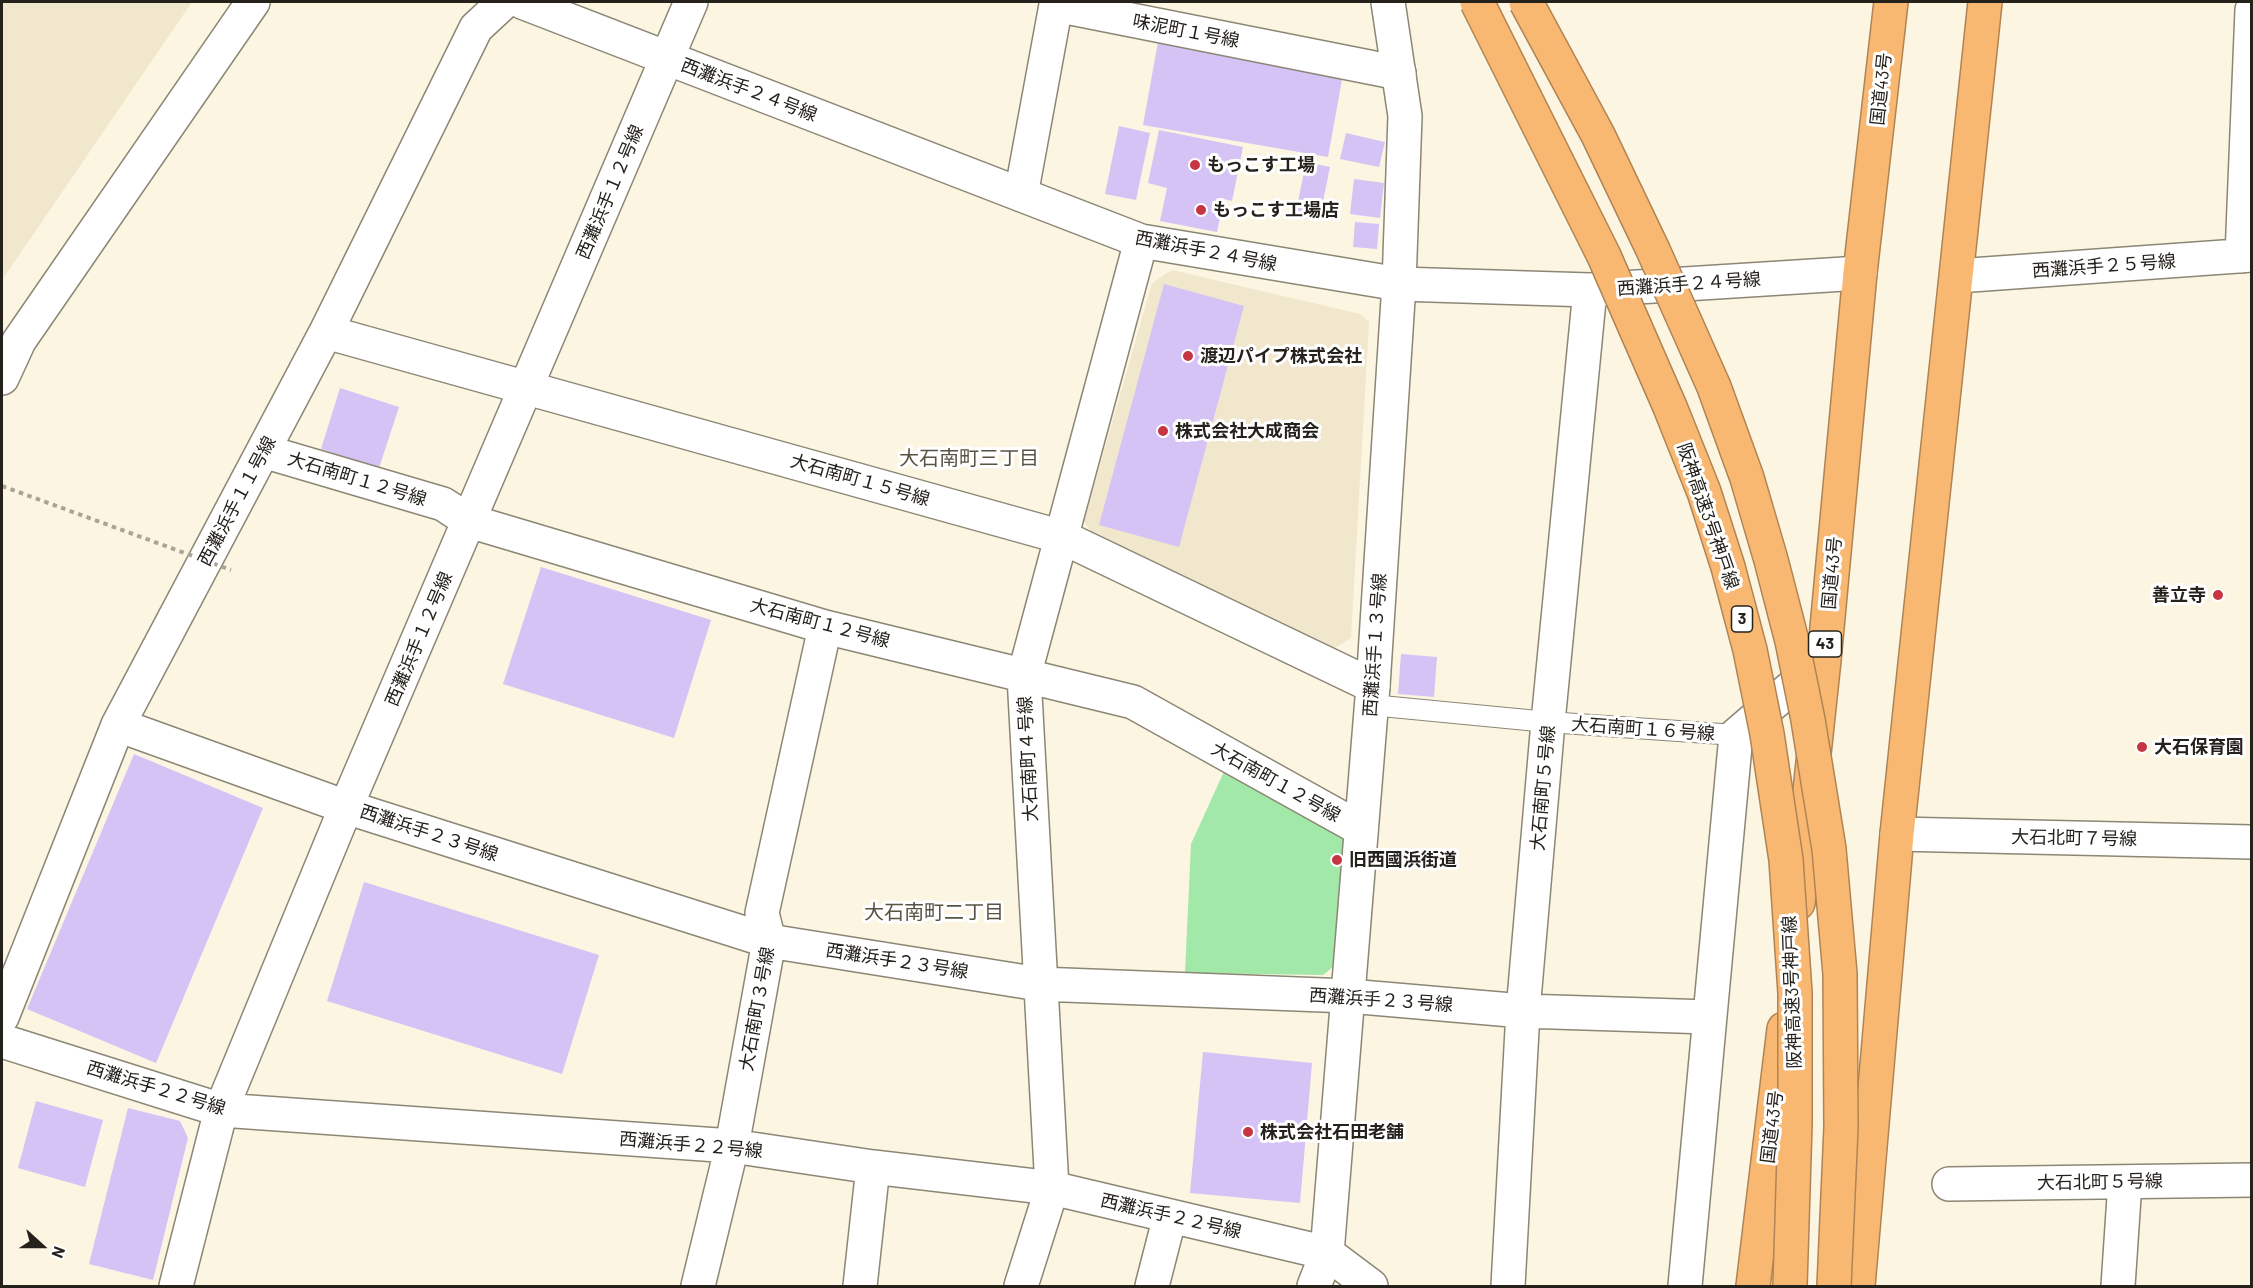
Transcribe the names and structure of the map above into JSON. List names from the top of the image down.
{
  "streets": {
    "highway": [
      "国道43号",
      "阪神高速3号神戸線",
      "3",
      "43"
    ],
    "street": [
      "味泥町１号線",
      "西灘浜手２４号線",
      "西灘浜手１２号線",
      "西灘浜手２５号線",
      "大石南町１２号線",
      "大石南町１５号線",
      "西灘浜手１１号線",
      "西灘浜手１３号線",
      "大石南町４号線",
      "大石南町５号線",
      "西灘浜手２３号線",
      "大石北町７号線",
      "大石南町３号線",
      "西灘浜手２２号線",
      "大石北町５号線"
    ],
    "lane": ["大石南町１６号線"]
  },
  "crossings": [
    ["味泥町１号線", "西灘浜手２４号線"],
    ["味泥町１号線", "西灘浜手１３号線"],
    ["国道43号", "西灘浜手２４号線"],
    ["西灘浜手２４号線", "西灘浜手１２号線"],
    ["西灘浜手２４号線", "西灘浜手１３号線"],
    ["西灘浜手２４号線", "大石南町４号線"],
    ["西灘浜手２４号線", "大石南町５号線"],
    ["西灘浜手１２号線", "大石南町１２号線"],
    ["西灘浜手１２号線", "大石南町１５号線"],
    ["西灘浜手１２号線", "西灘浜手２３号線"],
    ["西灘浜手１２号線", "西灘浜手２２号線"],
    ["大石南町１２号線", "西灘浜手１１号線"],
    ["大石南町１２号線", "西灘浜手１３号線"],
    ["大石南町１２号線", "大石南町４号線"],
    ["大石南町１２号線", "大石南町３号線"],
    ["大石南町１５号線", "西灘浜手１１号線"],
    ["大石南町１５号線", "西灘浜手１３号線"],
    ["大石南町１５号線", "大石南町１６号線"],
    ["大石南町１５号線", "大石南町４号線"],
    ["西灘浜手１１号線", "西灘浜手２３号線"],
    ["西灘浜手１３号線", "大石南町１６号線"],
    ["西灘浜手１３号線", "西灘浜手２３号線"],
    ["西灘浜手１３号線", "西灘浜手２２号線"],
    ["大石南町１６号線", "大石南町５号線"],
    ["大石南町４号線", "西灘浜手２３号線"],
    ["大石南町４号線", "西灘浜手２２号線"],
    ["大石南町５号線", "西灘浜手２３号線"],
    ["西灘浜手２３号線", "大石南町３号線"],
    ["大石南町３号線", "西灘浜手２２号線"]
  ],
  "districts": ["大石南町三丁目", "大石南町二丁目"],
  "places": [
    "もっこす工場",
    "もっこす工場店",
    "渡辺パイプ株式会社",
    "株式会社大成商会",
    "善立寺",
    "大石保育園",
    "旧西國浜街道",
    "株式会社石田老舗"
  ],
  "north": "right"
}
